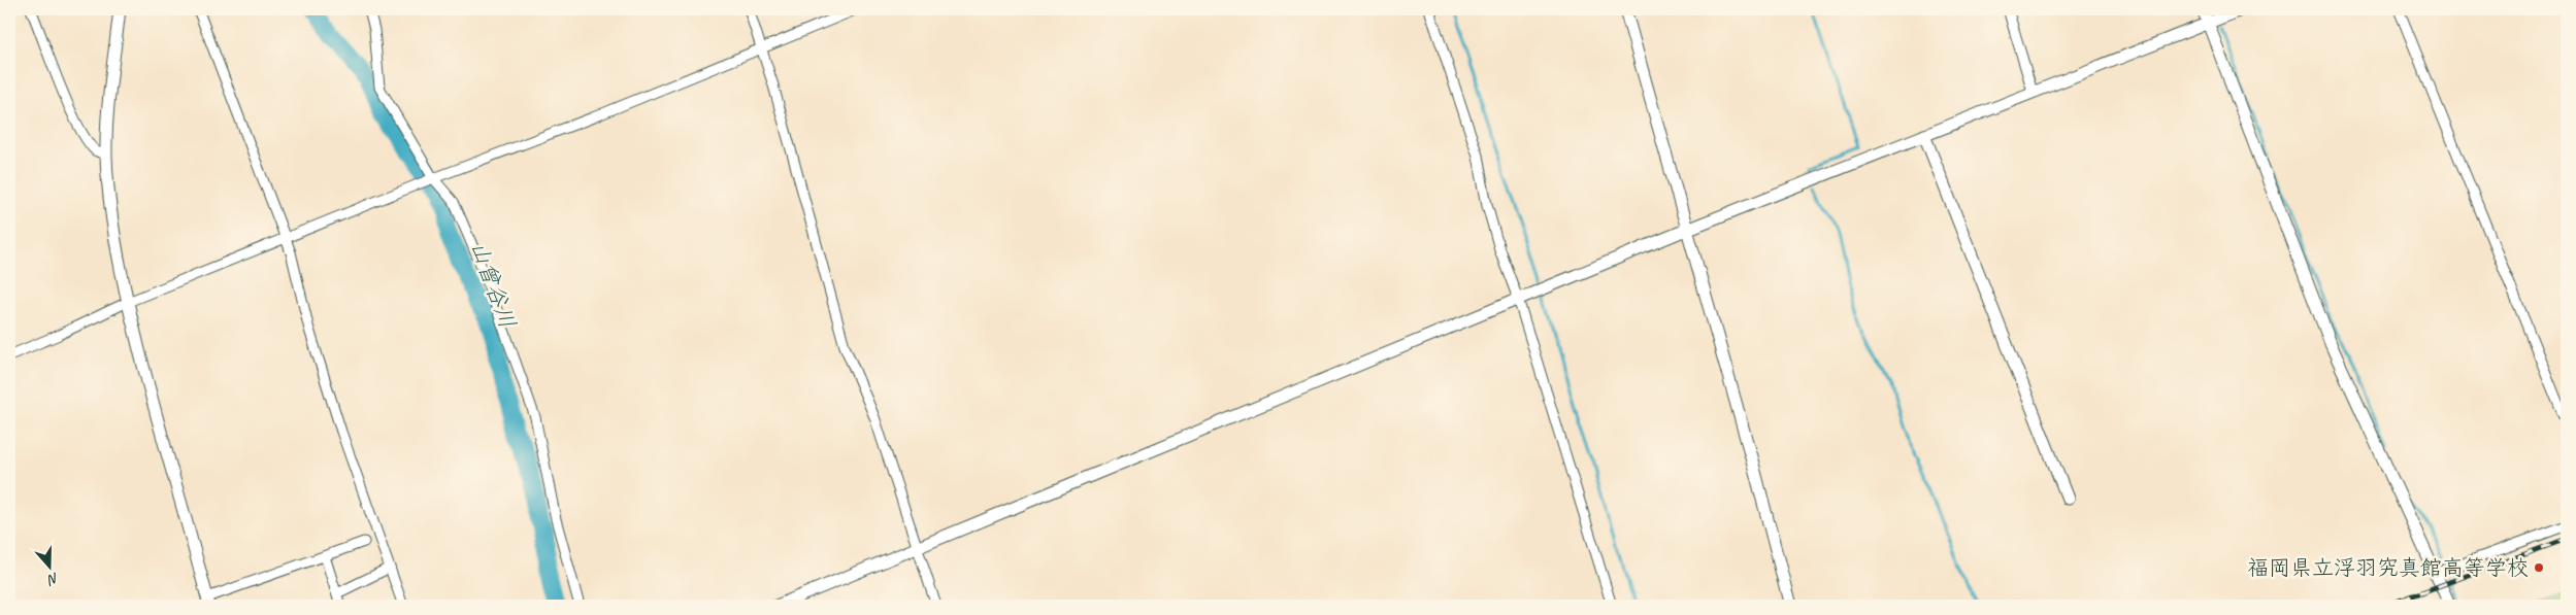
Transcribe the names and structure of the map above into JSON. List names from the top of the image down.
{
  "water": ["山曾谷川"],
  "places": ["福岡県立浮羽究真館高等学校"],
  "north": "bottom"
}
